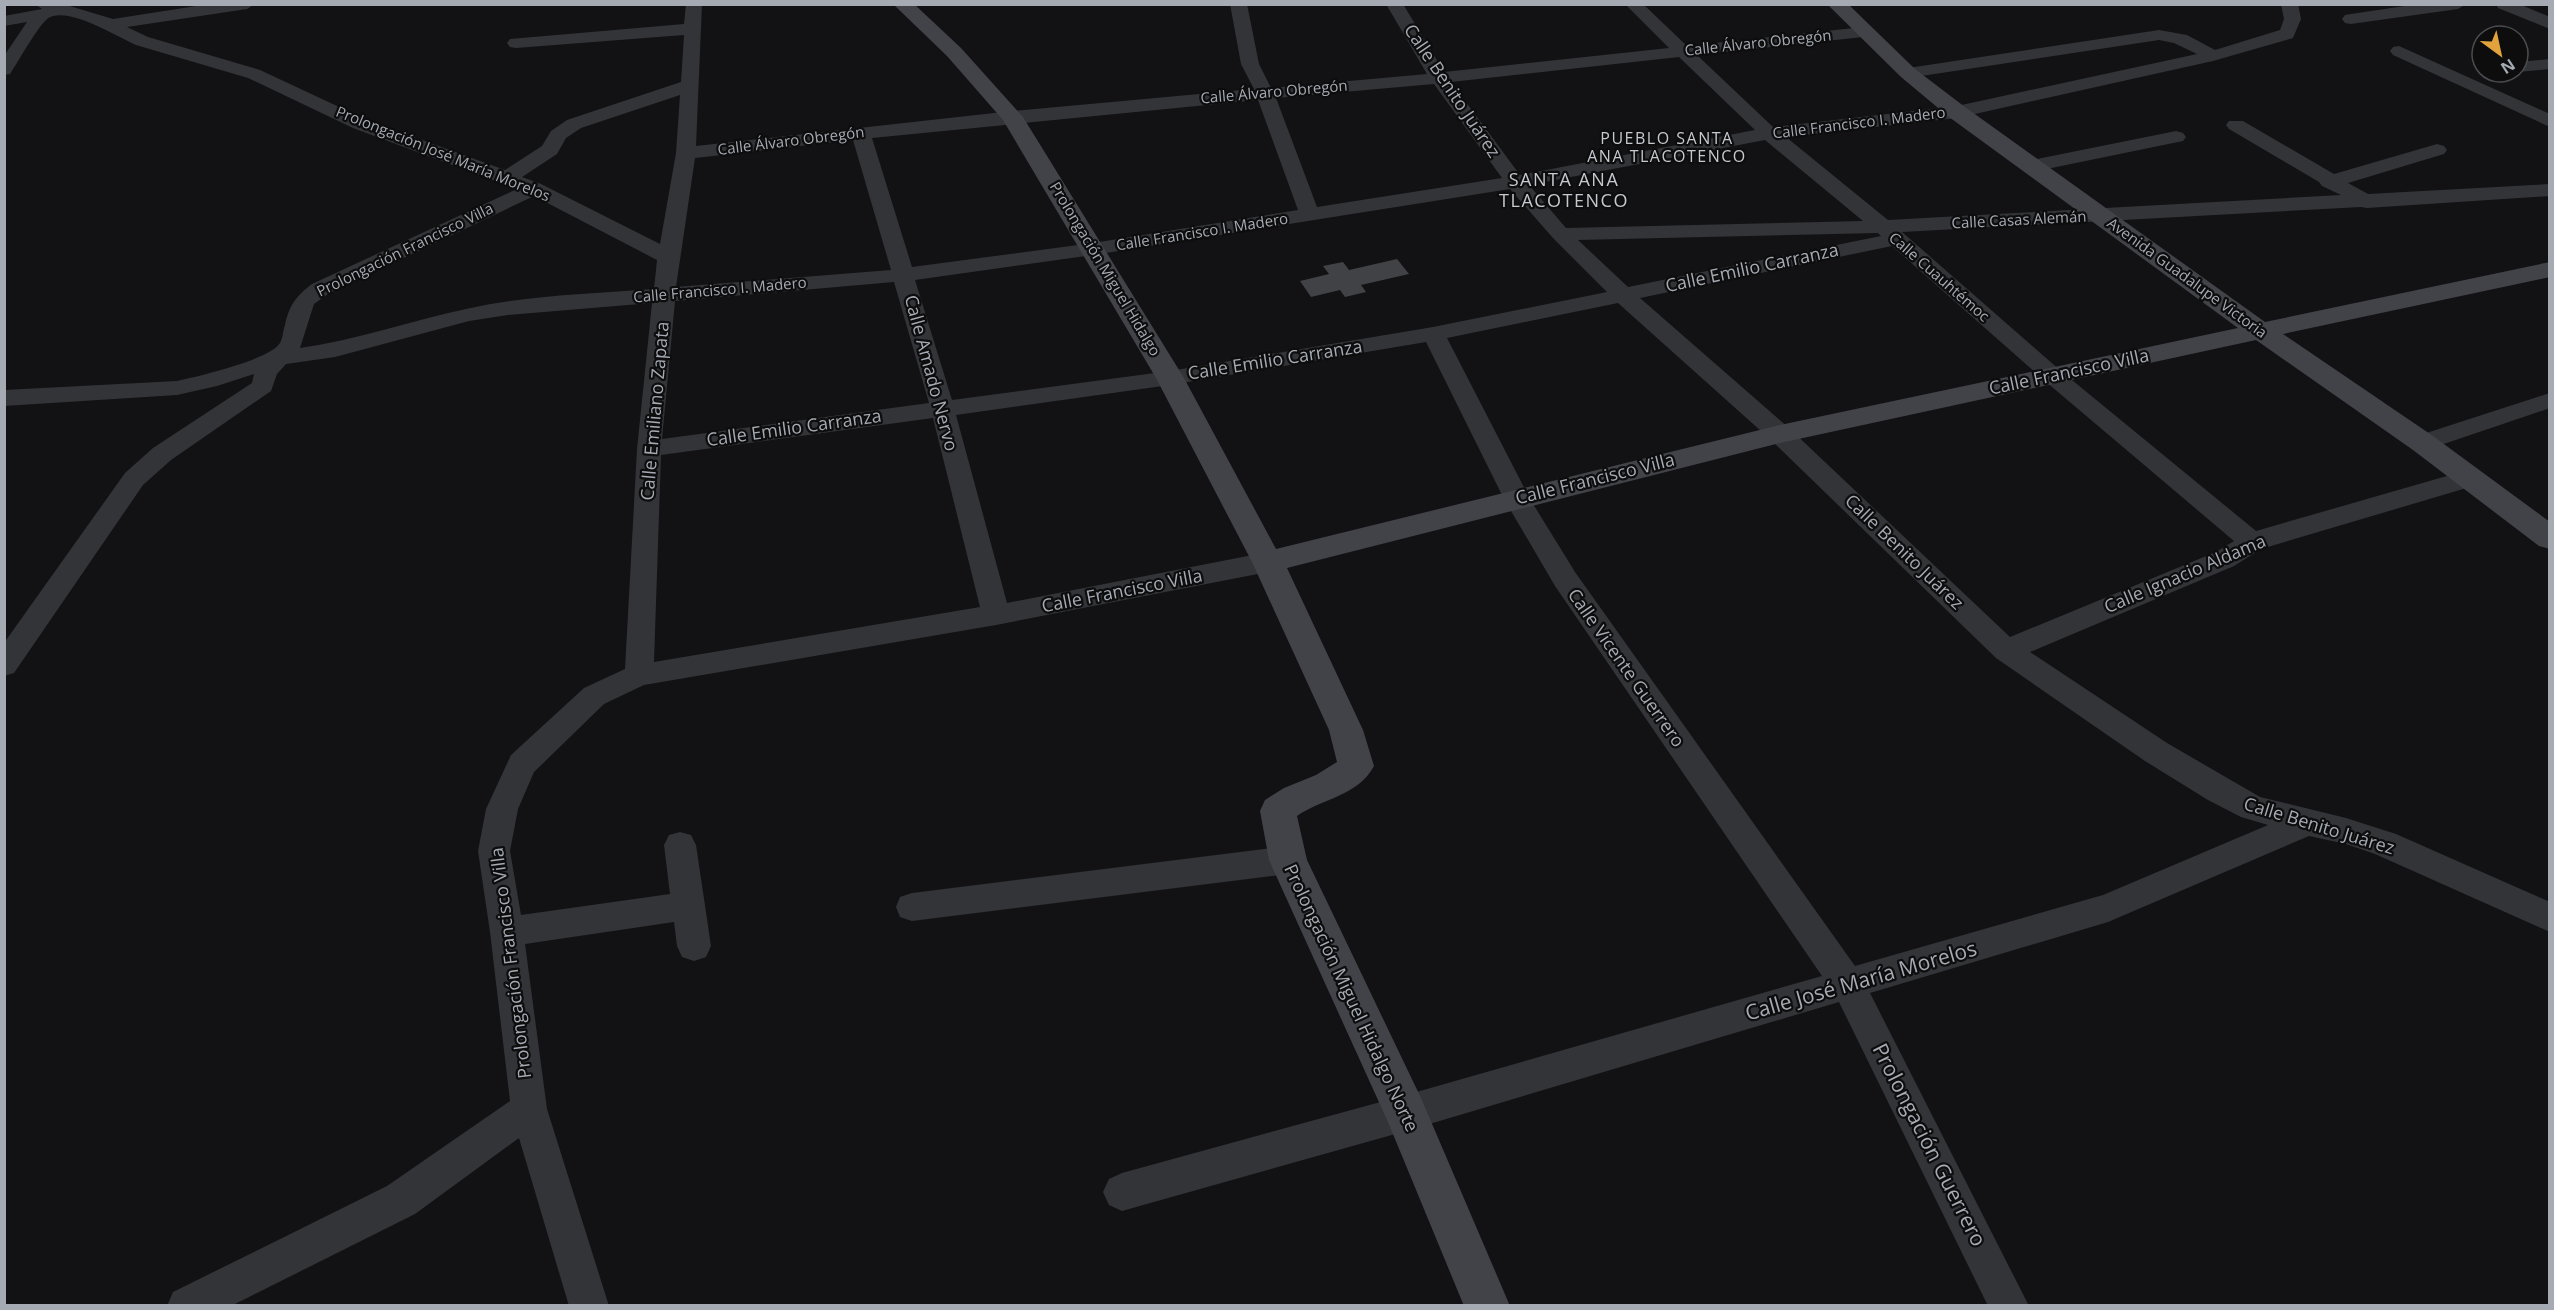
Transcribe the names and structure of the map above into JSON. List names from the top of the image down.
{
  "streets": {
    "street": [
      "Calle Álvaro Obregón",
      "Calle Benito Juárez",
      "Calle Francisco I. Madero",
      "Prolongación José María Morelos",
      "Calle Casas Alemán",
      "Prolongación Francisco Villa",
      "Calle Emilio Carranza",
      "Prolongación Miguel Hidalgo",
      "Calle Cuauhtémoc",
      "Avenida Guadalupe Victoria",
      "Calle Francisco Villa",
      "Calle Amado Nervo",
      "Calle Emiliano Zapata",
      "Calle Ignacio Aldama",
      "Calle Vicente Guerrero",
      "Calle José María Morelos",
      "Prolongación Miguel Hidalgo Norte",
      "Prolongación Guerrero"
    ]
  },
  "crossings": [
    ["Calle Álvaro Obregón", "Calle Benito Juárez"],
    ["Calle Álvaro Obregón", "Prolongación Miguel Hidalgo"],
    ["Calle Álvaro Obregón", "Calle Cuauhtémoc"],
    ["Calle Álvaro Obregón", "Avenida Guadalupe Victoria"],
    ["Calle Álvaro Obregón", "Calle Amado Nervo"],
    ["Calle Álvaro Obregón", "Calle Emiliano Zapata"],
    ["Calle Benito Juárez", "Calle Francisco I. Madero"],
    ["Calle Benito Juárez", "Calle Casas Alemán"],
    ["Calle Benito Juárez", "Calle Emilio Carranza"],
    ["Calle Benito Juárez", "Calle Francisco Villa"],
    ["Calle Benito Juárez", "Calle Ignacio Aldama"],
    ["Calle Benito Juárez", "Calle José María Morelos"],
    ["Calle Francisco I. Madero", "Prolongación Francisco Villa"],
    ["Calle Francisco I. Madero", "Prolongación Miguel Hidalgo"],
    ["Calle Francisco I. Madero", "Calle Cuauhtémoc"],
    ["Calle Francisco I. Madero", "Avenida Guadalupe Victoria"],
    ["Calle Francisco I. Madero", "Calle Amado Nervo"],
    ["Calle Francisco I. Madero", "Calle Emiliano Zapata"],
    ["Prolongación José María Morelos", "Prolongación Francisco Villa"],
    ["Prolongación José María Morelos", "Calle Emiliano Zapata"],
    ["Calle Casas Alemán", "Calle Emilio Carranza"],
    ["Calle Casas Alemán", "Calle Cuauhtémoc"],
    ["Calle Casas Alemán", "Avenida Guadalupe Victoria"],
    ["Prolongación Francisco Villa", "Calle Francisco Villa"],
    ["Prolongación Francisco Villa", "Calle Emiliano Zapata"],
    ["Calle Emilio Carranza", "Prolongación Miguel Hidalgo"],
    ["Calle Emilio Carranza", "Calle Cuauhtémoc"],
    ["Calle Emilio Carranza", "Calle Amado Nervo"],
    ["Calle Emilio Carranza", "Calle Emiliano Zapata"],
    ["Calle Emilio Carranza", "Calle Vicente Guerrero"],
    ["Prolongación Miguel Hidalgo", "Calle Francisco Villa"],
    ["Prolongación Miguel Hidalgo", "Prolongación Miguel Hidalgo Norte"],
    ["Calle Cuauhtémoc", "Calle Francisco Villa"],
    ["Calle Cuauhtémoc", "Calle Ignacio Aldama"],
    ["Avenida Guadalupe Victoria", "Calle Francisco Villa"],
    ["Avenida Guadalupe Victoria", "Calle Ignacio Aldama"],
    ["Calle Francisco Villa", "Calle Amado Nervo"],
    ["Calle Francisco Villa", "Calle Emiliano Zapata"],
    ["Calle Francisco Villa", "Calle Vicente Guerrero"],
    ["Calle Francisco Villa", "Prolongación Miguel Hidalgo Norte"],
    ["Calle Vicente Guerrero", "Calle José María Morelos"],
    ["Calle Vicente Guerrero", "Prolongación Guerrero"],
    ["Calle José María Morelos", "Prolongación Miguel Hidalgo Norte"],
    ["Calle José María Morelos", "Prolongación Guerrero"]
  ],
  "districts": ["PUEBLO SANTA ANA TLACOTENCO", "SANTA ANA TLACOTENCO"],
  "north": "bottom right"
}
